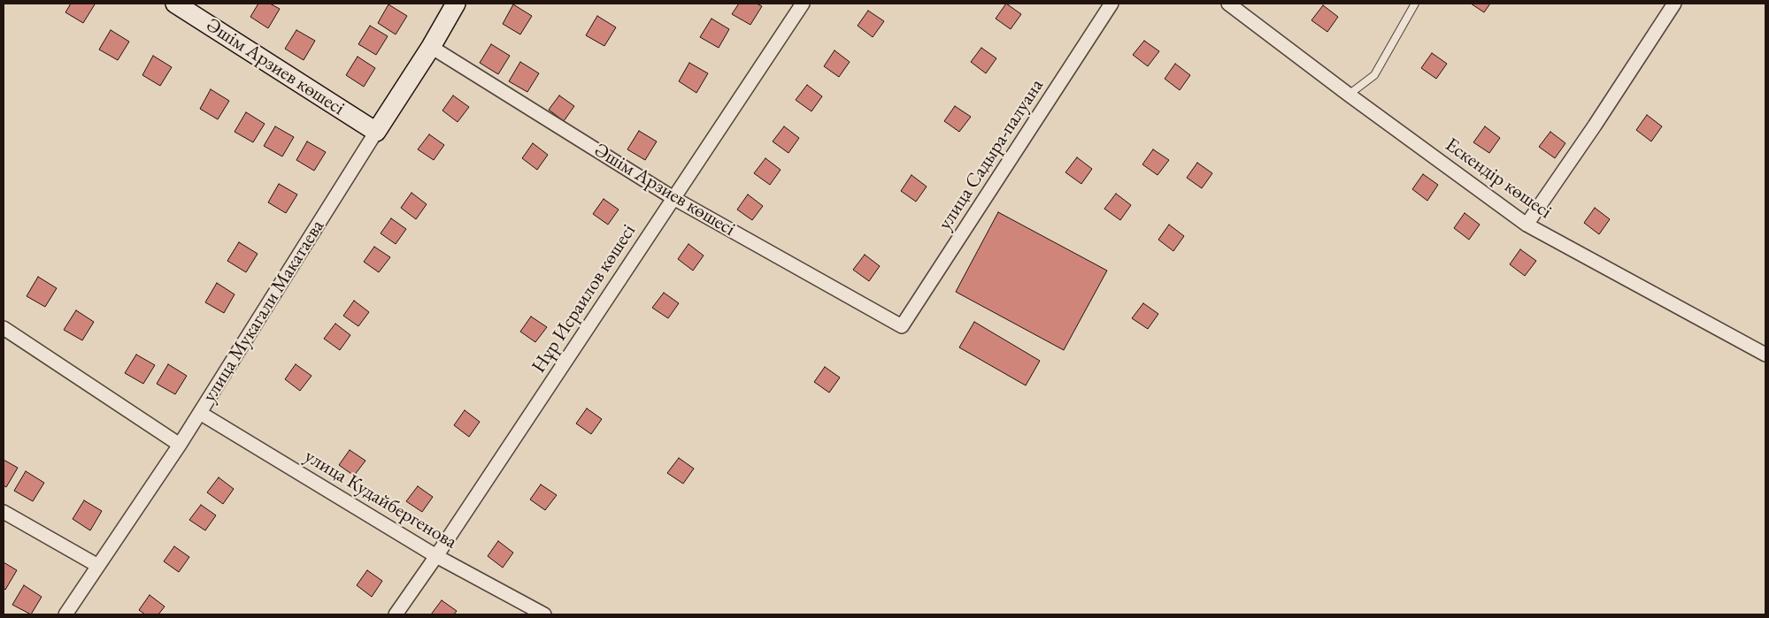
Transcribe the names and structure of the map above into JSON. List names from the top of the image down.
{
  "streets": {
    "street": [
      "Әшім Арзиев көшесі",
      "улица Садыра-палуана",
      "Ескендір көшесі",
      "Нұр Исраилов көшесі",
      "улица Мукагали Макатаева",
      "улица Кудайбергенова"
    ]
  },
  "crossings": [
    ["Әшім Арзиев көшесі", "улица Садыра-палуана"],
    ["Әшім Арзиев көшесі", "Нұр Исраилов көшесі"],
    ["Әшім Арзиев көшесі", "улица Мукагали Макатаева"],
    ["Нұр Исраилов көшесі", "улица Кудайбергенова"],
    ["улица Мукагали Макатаева", "улица Кудайбергенова"]
  ]
}
